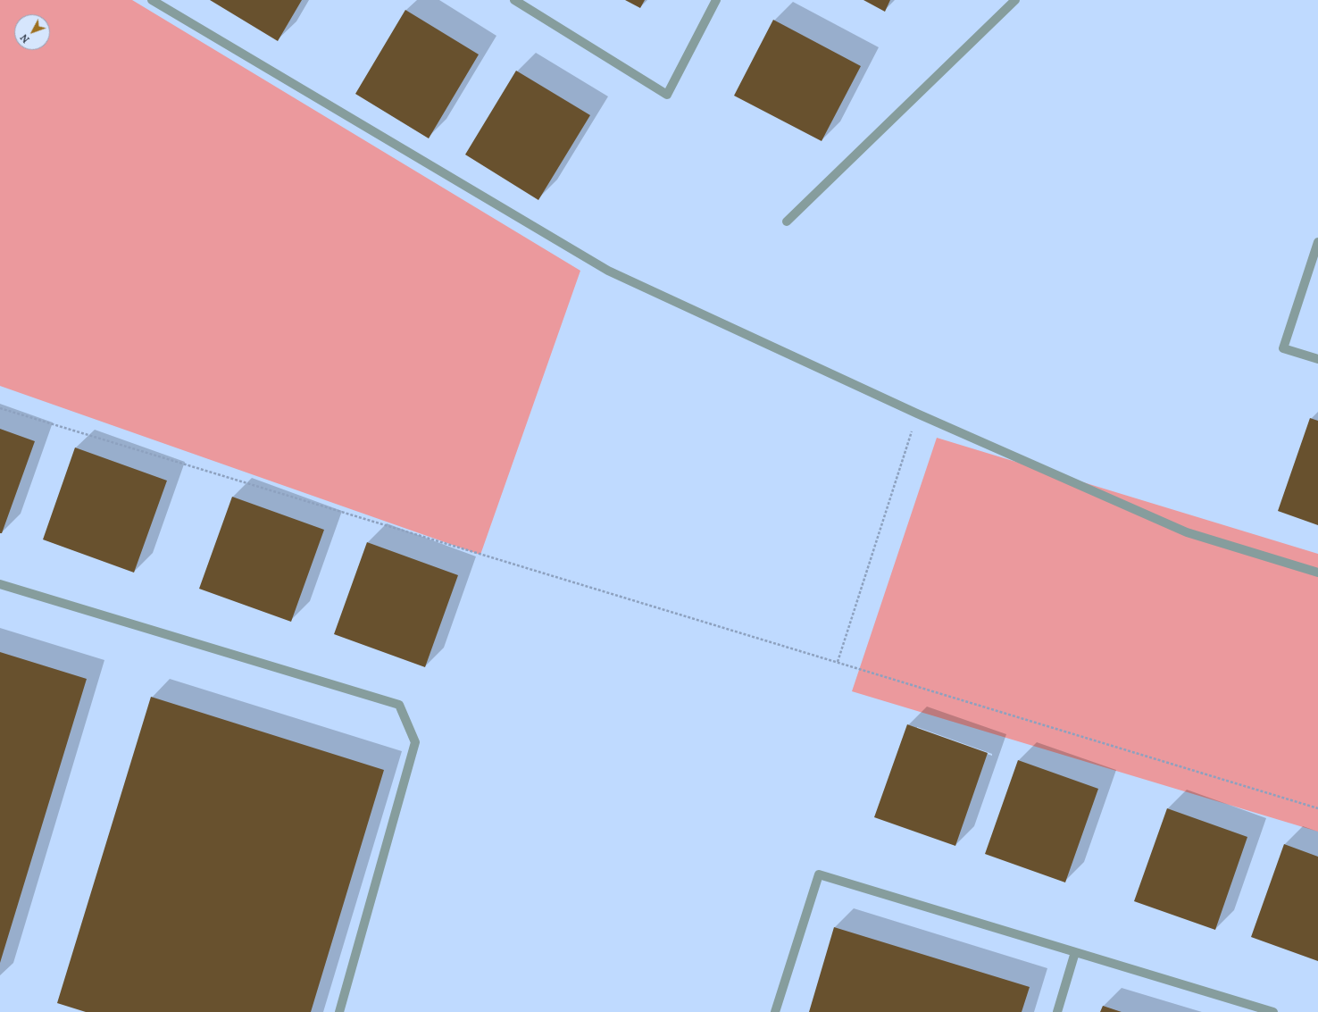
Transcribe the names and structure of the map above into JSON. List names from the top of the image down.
{
  "north": "bottom left"
}
